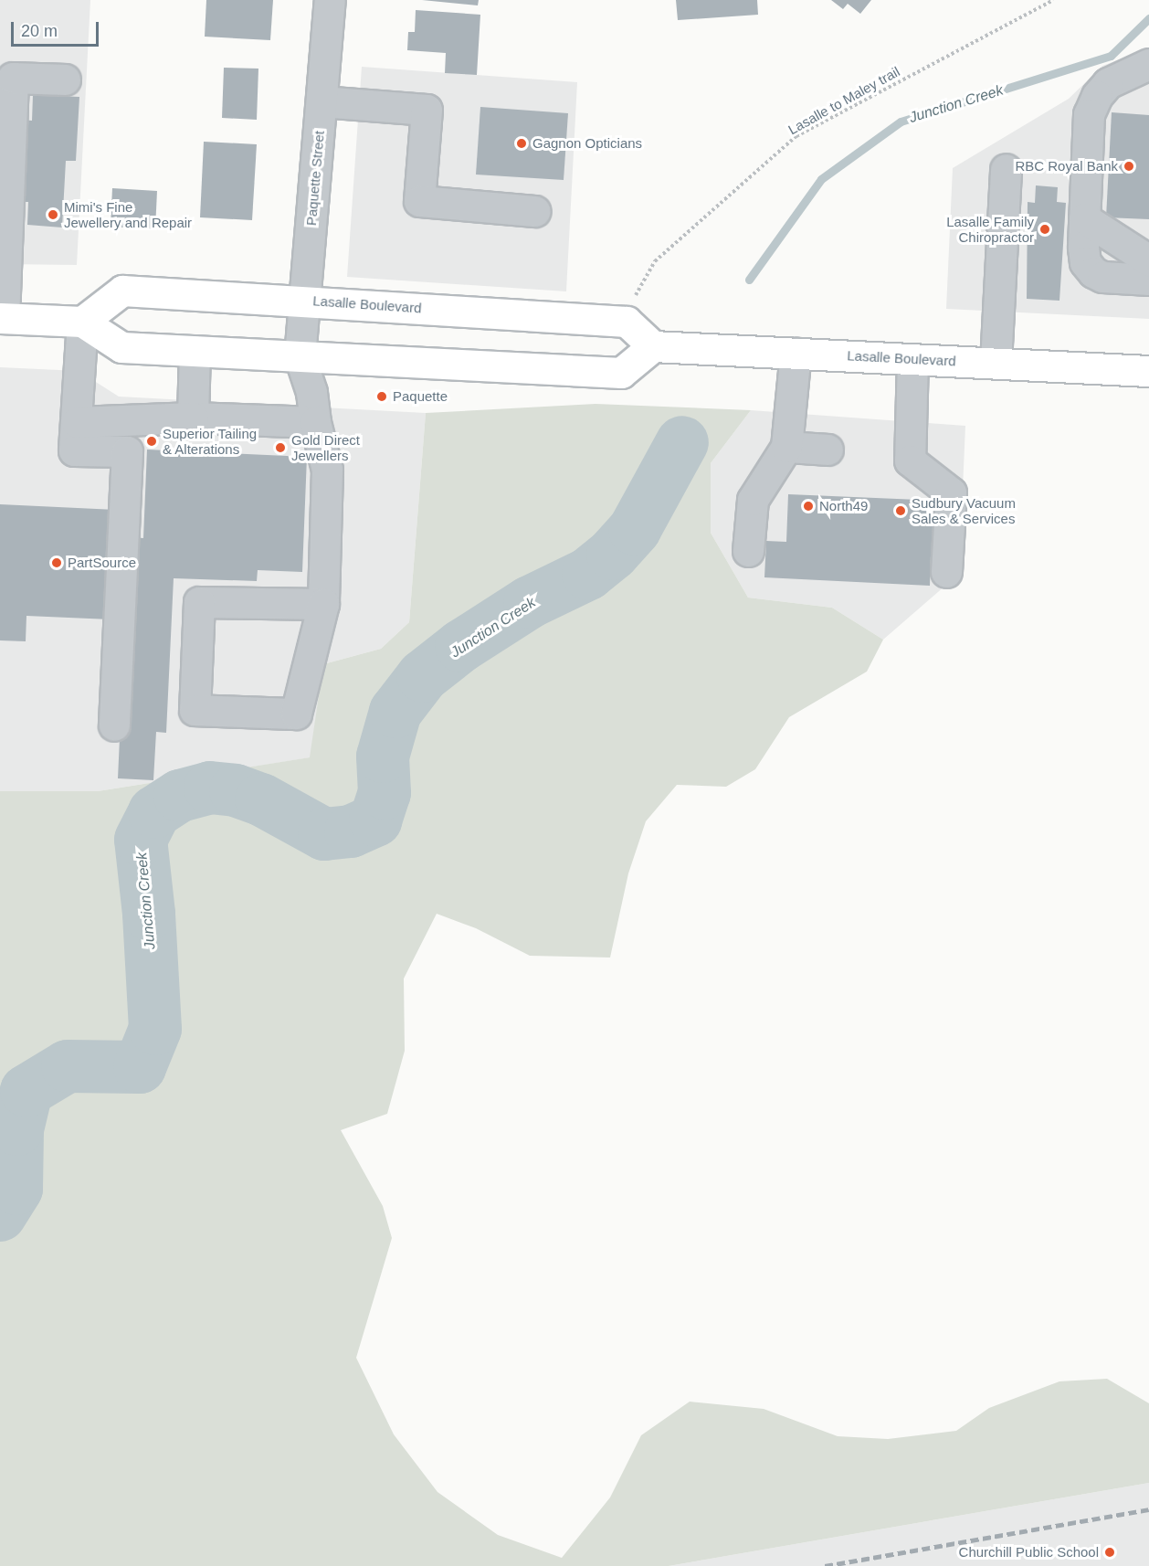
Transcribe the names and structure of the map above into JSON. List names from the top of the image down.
{
  "streets": {
    "main road": ["Lasalle Boulevard"],
    "street": ["Paquette Street"],
    "path": ["Lasalle to Maley trail"]
  },
  "crossings": [
    ["Paquette Street", "Lasalle Boulevard"]
  ],
  "water": ["Junction Creek"],
  "places": [
    "Gagnon Opticians",
    "RBC Royal Bank",
    "Mimi's Fine Jewellery and Repair",
    "Lasalle Family Chiropractor",
    "Paquette",
    "Superior Tailing & Alterations",
    "Gold Direct Jewellers",
    "North49",
    "Sudbury Vacuum Sales & Services",
    "PartSource",
    "Churchill Public School"
  ],
  "scale_bar": "20 m"
}
